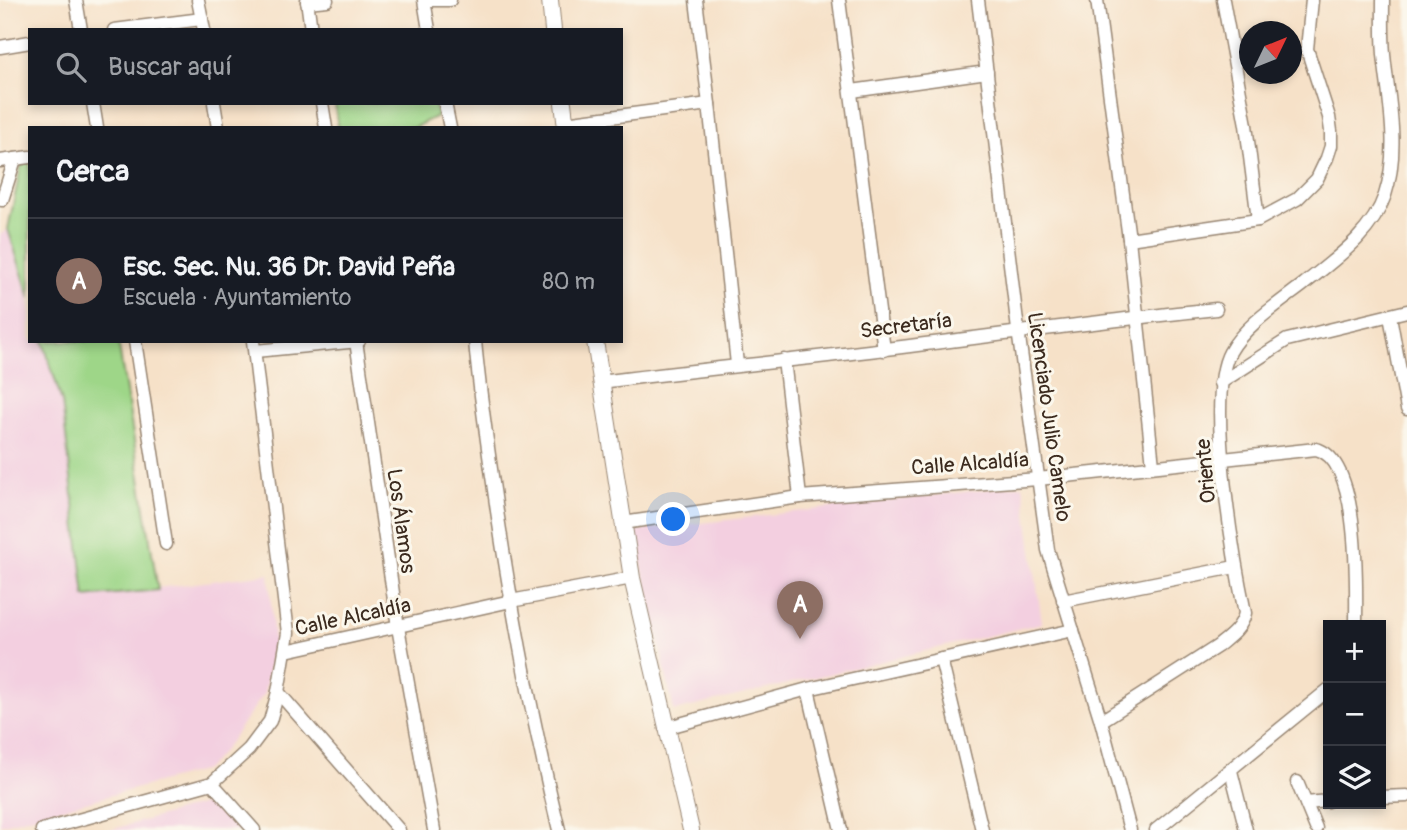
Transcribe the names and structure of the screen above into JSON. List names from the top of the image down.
{
  "streets": {
    "street": [
      "Secretaría",
      "Licenciado Julio Camelo",
      "Calle Alcaldía",
      "Oriente",
      "Los Álamos"
    ]
  },
  "crossings": [
    ["Secretaría", "Licenciado Julio Camelo"],
    ["Licenciado Julio Camelo", "Calle Alcaldía"],
    ["Licenciado Julio Camelo", "Oriente"],
    ["Calle Alcaldía", "Oriente"],
    ["Calle Alcaldía", "Los Álamos"]
  ],
  "north": "top right",
  "page": {
    "search": "Buscar aquí",
    "heading": "Cerca",
    "list": [
      {
        "mark": "A",
        "name": "Esc. Sec. Nu. 36 Dr. David Peña",
        "note": "Escuela · Ayuntamiento",
        "value": "80 m"
      }
    ],
    "pins": "A",
    "map_buttons": ["+", "−"]
  }
}
